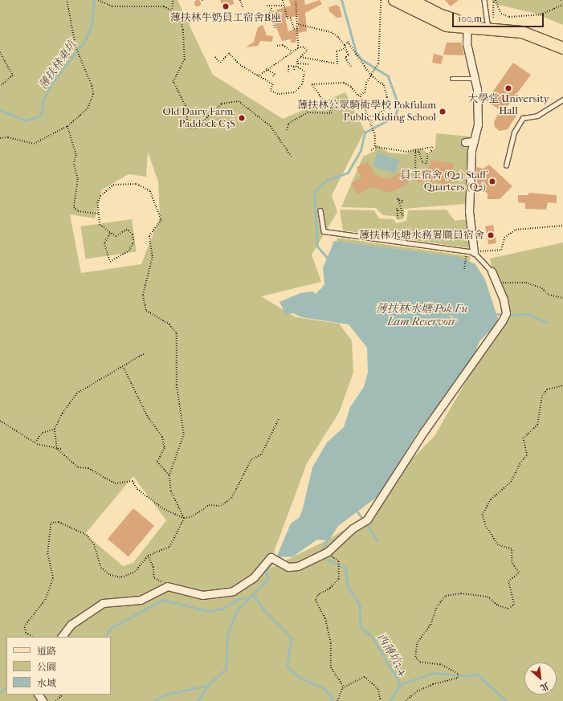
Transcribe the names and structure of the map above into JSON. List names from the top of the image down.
{
  "water": ["薄扶林東坑", "薄扶林水塘 Pok Fu Lam Reservoir", "西薄坑3.4"],
  "places": [
    "薄扶林牛奶員工宿舍B座",
    "大學堂 University Hall",
    "薄扶林公眾騎術學校 Pokfulam Public Riding School",
    "Old Dairy Farm, Paddock C3S",
    "員工宿舍 (Q2) Staff Quarters (Q2)",
    "薄扶林水塘水務署職員宿舍"
  ],
  "legend": ["道路", "公園", "水域"],
  "scale_bar": "100 m",
  "north": "bottom right"
}
